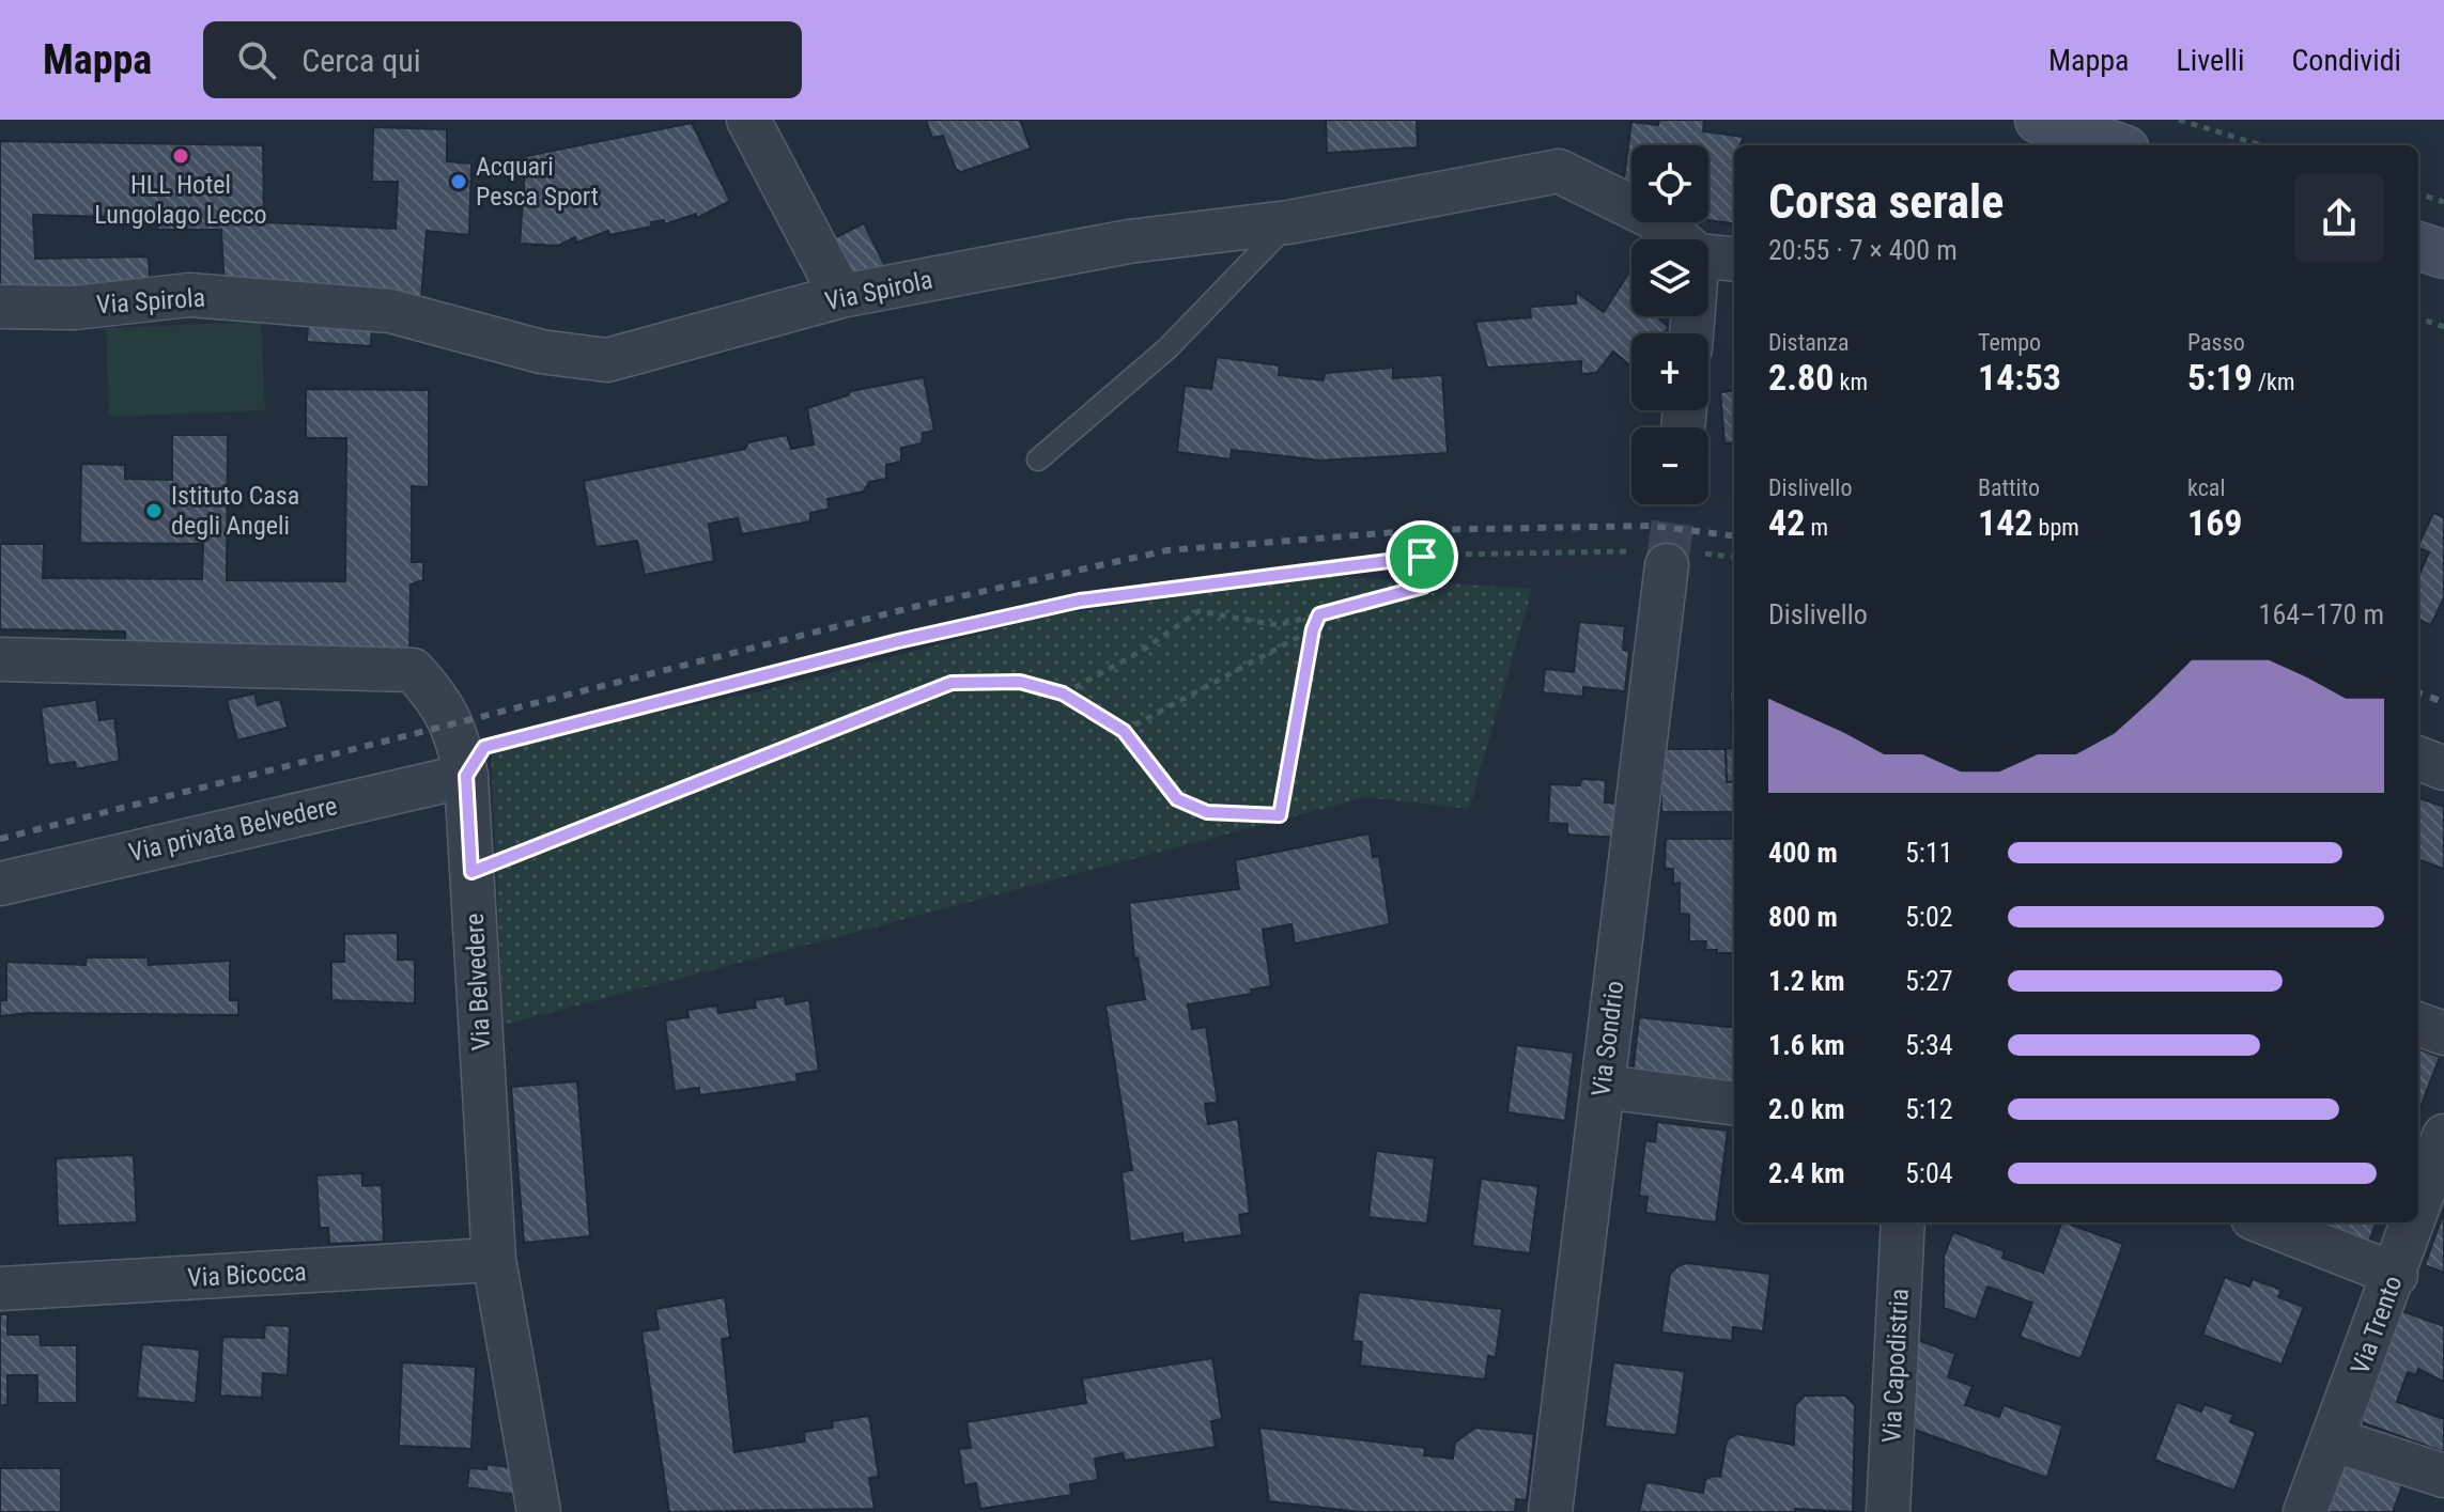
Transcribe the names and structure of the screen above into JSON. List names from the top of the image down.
{
  "streets": {
    "street": [
      "Via Spirola",
      "Via privata Belvedere",
      "Via Belvedere",
      "Via Sondrio",
      "Via Bicocca",
      "Via Trento",
      "Via Capodistria"
    ]
  },
  "crossings": [
    ["Via privata Belvedere", "Via Belvedere"],
    ["Via Belvedere", "Via Bicocca"]
  ],
  "places": ["HLL Hotel Lungolago Lecco", "Acquari Pesca Sport", "Istituto Casa degli Angeli"],
  "page": {
    "header": "Mappa",
    "search": "Cerca qui",
    "nav": ["Mappa", "Livelli", "Condividi"],
    "map_buttons": ["+", "−"],
    "heading": ["Corsa serale", "20:55 · 7 × 400 m"],
    "stats": [
      ["Distanza", "2.80 km"],
      ["Tempo", "14:53"],
      ["Passo", "5:19 /km"],
      ["Dislivello", "42 m"],
      ["Battito", "142 bpm"],
      ["kcal", "169"]
    ],
    "chart": ["Dislivello", "164–170 m"],
    "list": [
      {
        "name": "400 m",
        "note": "5:11"
      },
      {
        "name": "800 m",
        "note": "5:02"
      },
      {
        "name": "1.2 km",
        "note": "5:27"
      },
      {
        "name": "1.6 km",
        "note": "5:34"
      },
      {
        "name": "2.0 km",
        "note": "5:12"
      },
      {
        "name": "2.4 km",
        "note": "5:04"
      }
    ]
  }
}
